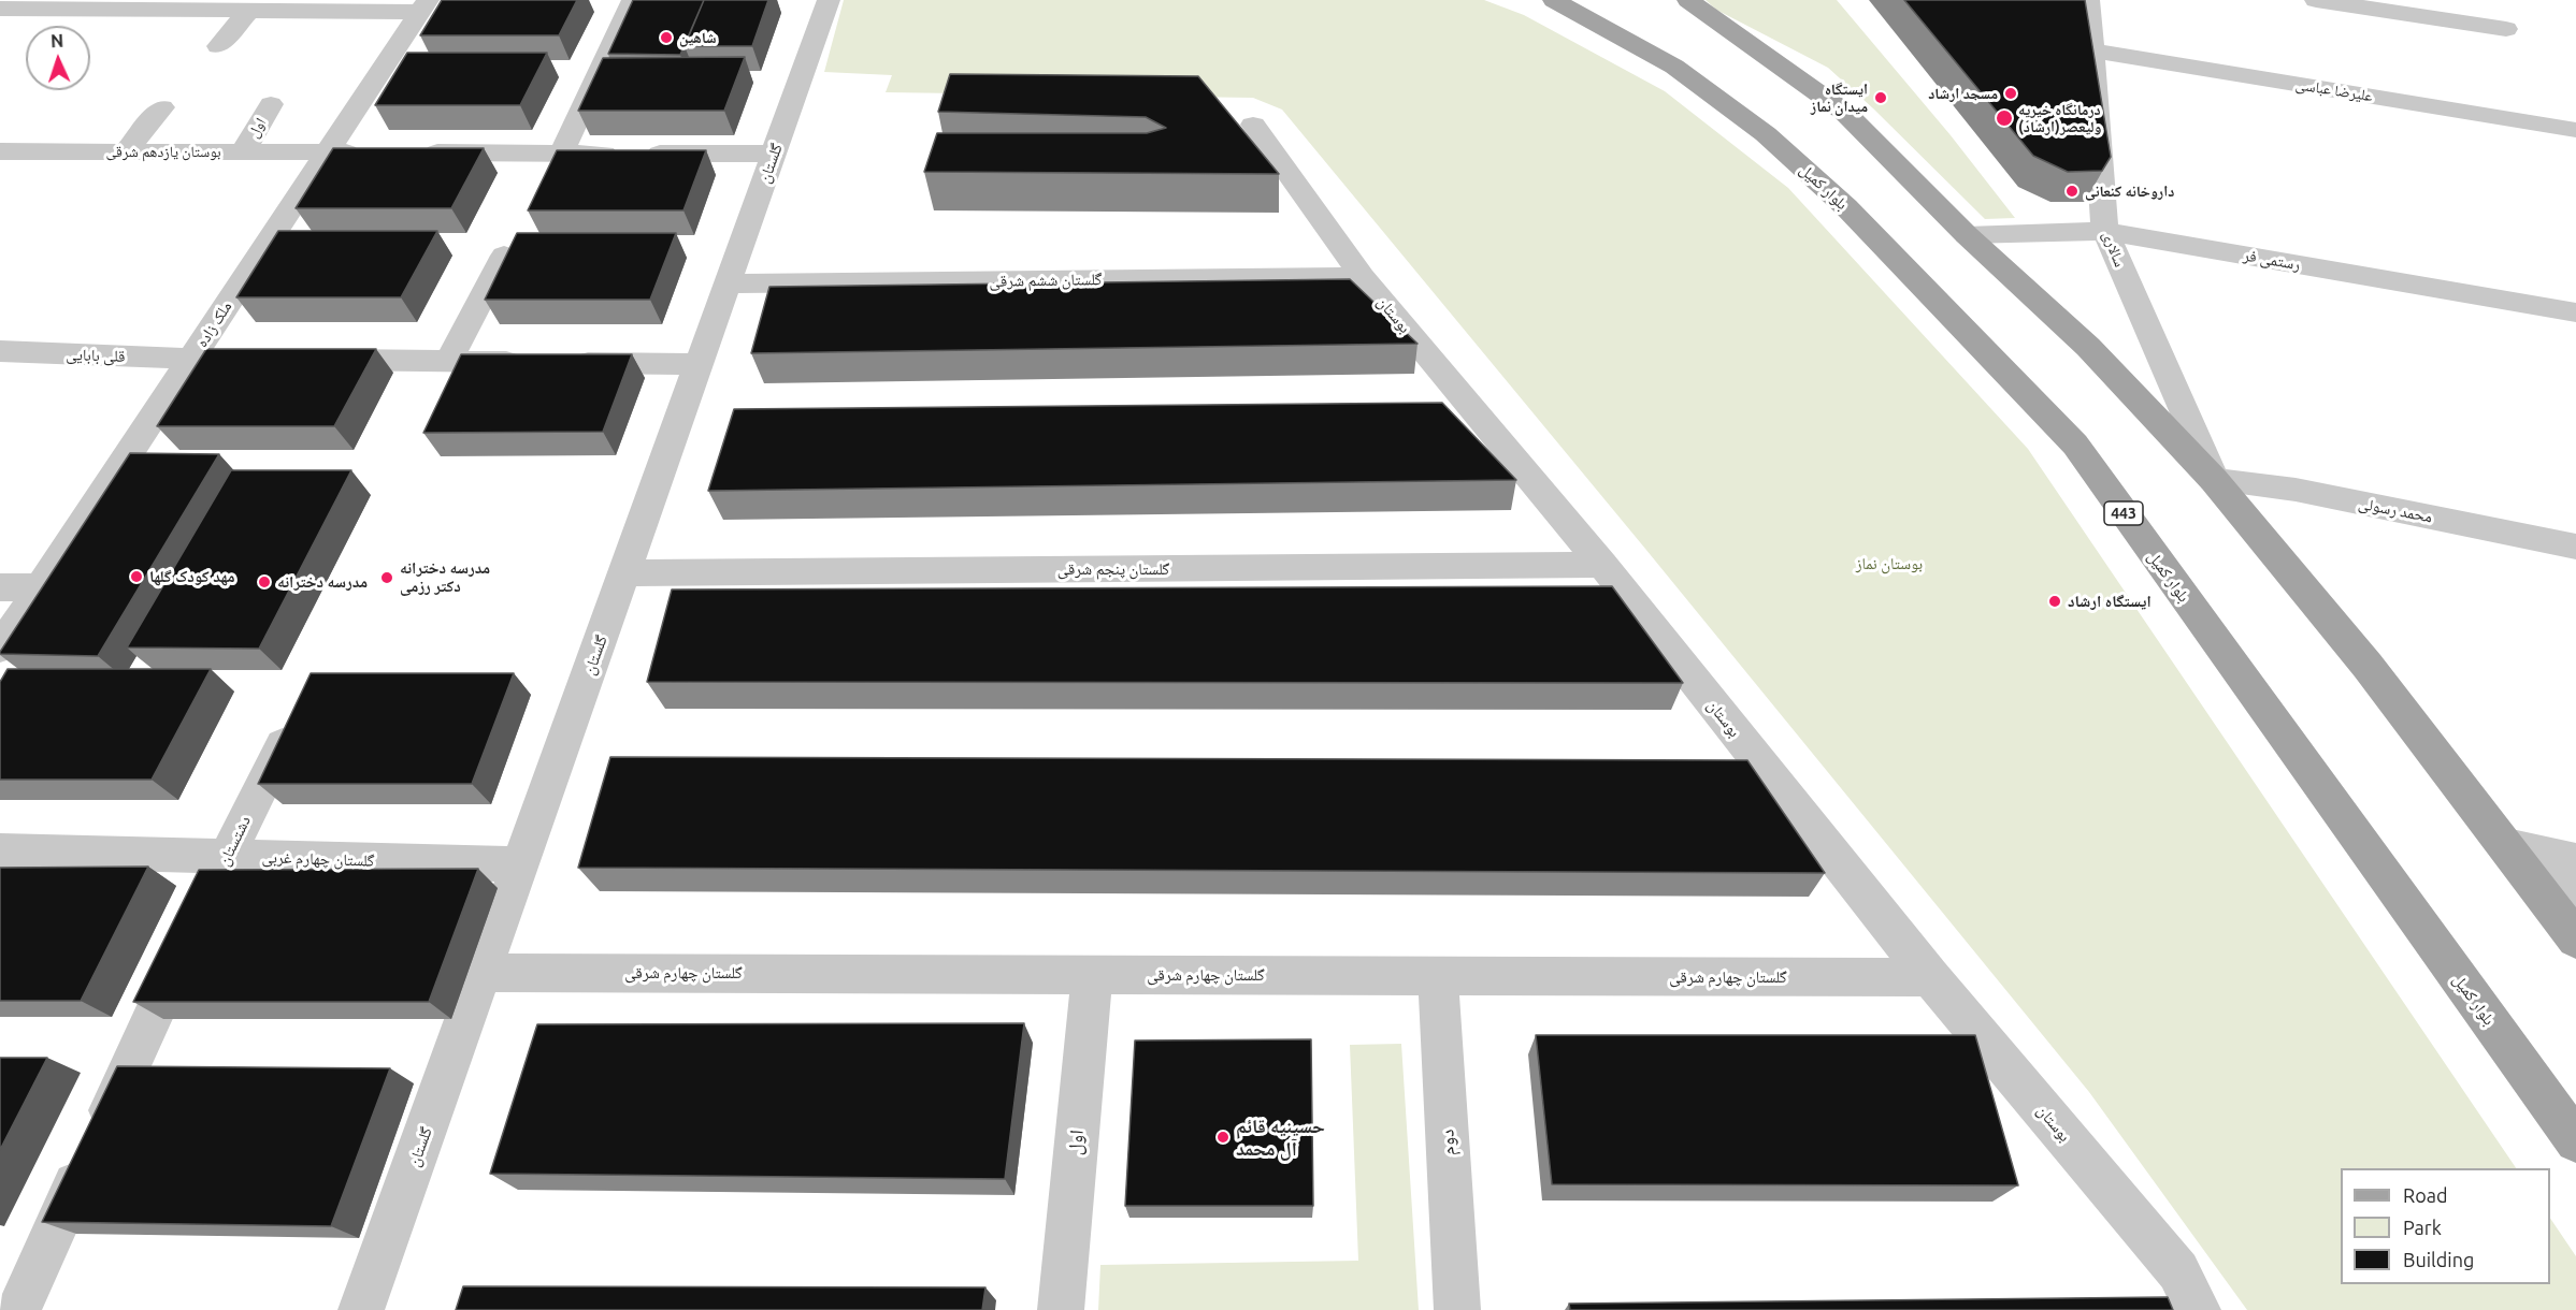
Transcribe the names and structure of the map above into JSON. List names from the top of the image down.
{
  "streets": {
    "main road": ["بلوار کمیل", "443"],
    "street": [
      "علیرضا عباسی",
      "اول",
      "بوستان یازدهم شرقی",
      "گلستان",
      "سالاری",
      "رستمی فر",
      "گلستان ششم شرقی",
      "بوستان",
      "ملک زاده",
      "قلی بابایی",
      "محمد رسولی",
      "گلستان پنجم شرقی",
      "دشتستان",
      "گلستان چهارم غربی",
      "گلستان چهارم شرقی",
      "دوم"
    ]
  },
  "crossings": [
    ["علیرضا عباسی", "سالاری"],
    ["اول", "بوستان یازدهم شرقی"],
    ["اول", "گلستان چهارم شرقی"],
    ["بوستان یازدهم شرقی", "ملک زاده"],
    ["گلستان", "گلستان ششم شرقی"],
    ["گلستان", "گلستان پنجم شرقی"],
    ["گلستان", "گلستان چهارم غربی"],
    ["گلستان", "گلستان چهارم شرقی"],
    ["سالاری", "رستمی فر"],
    ["سالاری", "محمد رسولی"],
    ["گلستان ششم شرقی", "بوستان"],
    ["بوستان", "گلستان پنجم شرقی"],
    ["بوستان", "گلستان چهارم شرقی"],
    ["ملک زاده", "قلی بابایی"],
    ["دشتستان", "گلستان چهارم غربی"],
    ["گلستان چهارم شرقی", "دوم"]
  ],
  "parks": ["بوستان نماز"],
  "places": [
    "شاهین",
    "مسجد ارشاد",
    "ایستگاه میدان نماز",
    "درمانگاه خیریه ولیعصر(ارشاد)",
    "داروخانه کنعانی",
    "مهد کودک گلها",
    "مدرسه دخترانه دکتر رزمی",
    "مدرسه دخترانه",
    "ایستگاه ارشاد",
    "حسینیه قائم آل محمد"
  ],
  "legend": ["Road", "Park", "Building"],
  "north": "top"
}
